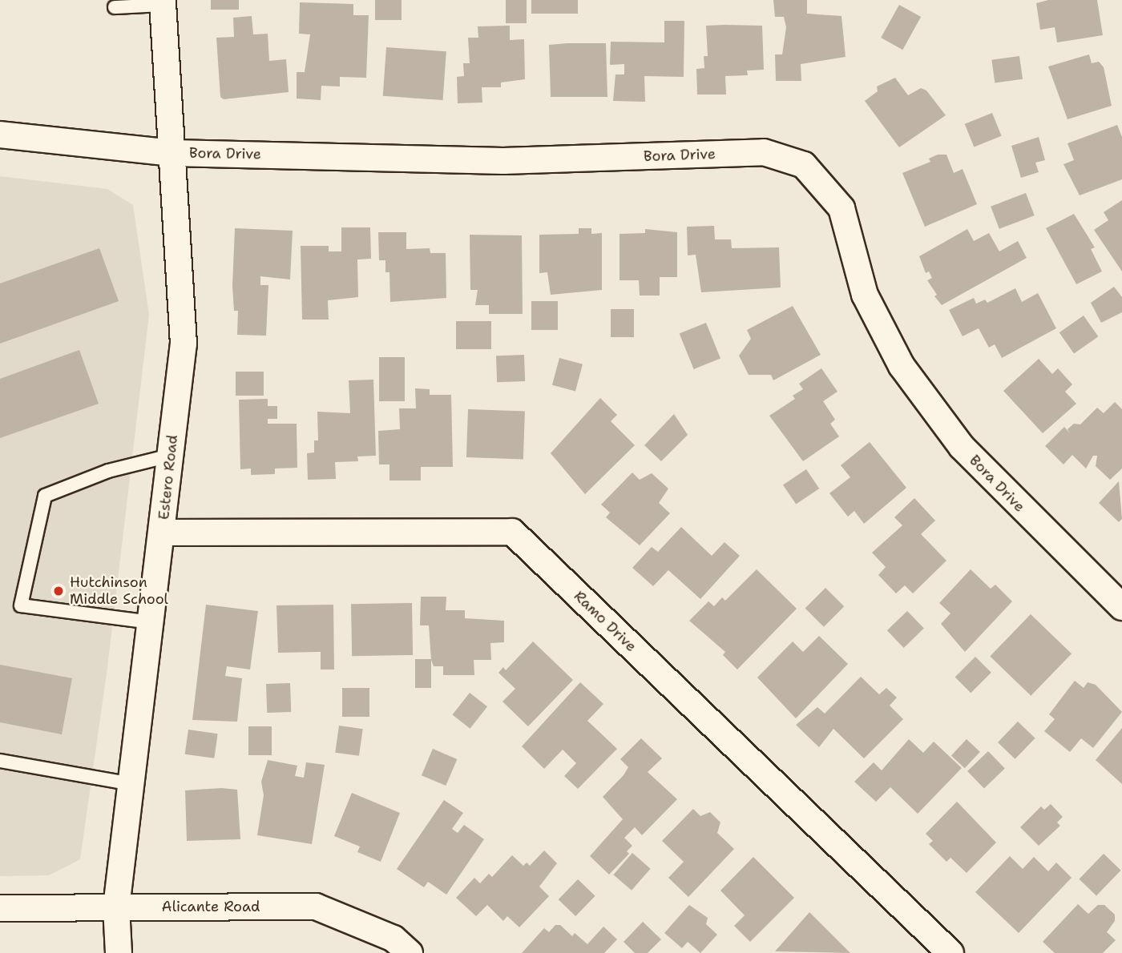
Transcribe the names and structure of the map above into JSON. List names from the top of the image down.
{
  "streets": {
    "street": [
      "Bora Drive",
      "Estero Road",
      "Ramo Drive",
      "Alicante Road"
    ]
  },
  "crossings": [
    ["Bora Drive", "Estero Road"],
    ["Estero Road", "Ramo Drive"],
    ["Estero Road", "Alicante Road"]
  ],
  "places": ["Hutchinson Middle School"]
}
